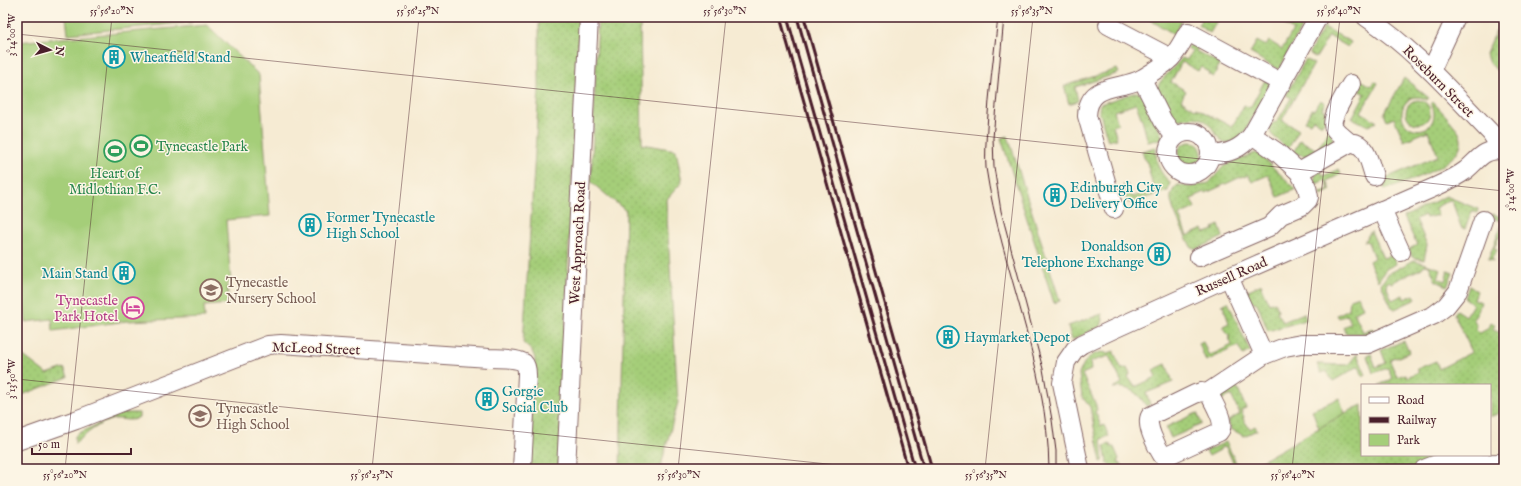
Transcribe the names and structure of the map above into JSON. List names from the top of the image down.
{
  "streets": {
    "street": [
      "Roseburn Street",
      "West Approach Road",
      "Russell Road",
      "McLeod Street"
    ]
  },
  "crossings": [
    ["Roseburn Street", "Russell Road"]
  ],
  "places": {
    "building": [
      "Wheatfield Stand",
      "Edinburgh City Delivery Office",
      "Former Tynecastle High School",
      "Donaldson Telephone Exchange",
      "Main Stand",
      "Haymarket Depot",
      "Gorgie Social Club"
    ],
    "sports": ["Tynecastle Park", "Heart of Midlothian F.C."],
    "school or university": ["Tynecastle Nursery School", "Tynecastle High School"],
    "hotel": ["Tynecastle Park Hotel"]
  },
  "legend": ["Road", "Railway", "Park"],
  "scale_bar": "50 m",
  "north": "right",
  "coordinates": [
    "55°56'20\"N",
    "55°56'25\"N",
    "55°56'30\"N",
    "55°56'35\"N",
    "55°56'40\"N",
    "3°14'00\"W",
    "3°13'50\"W"
  ]
}
